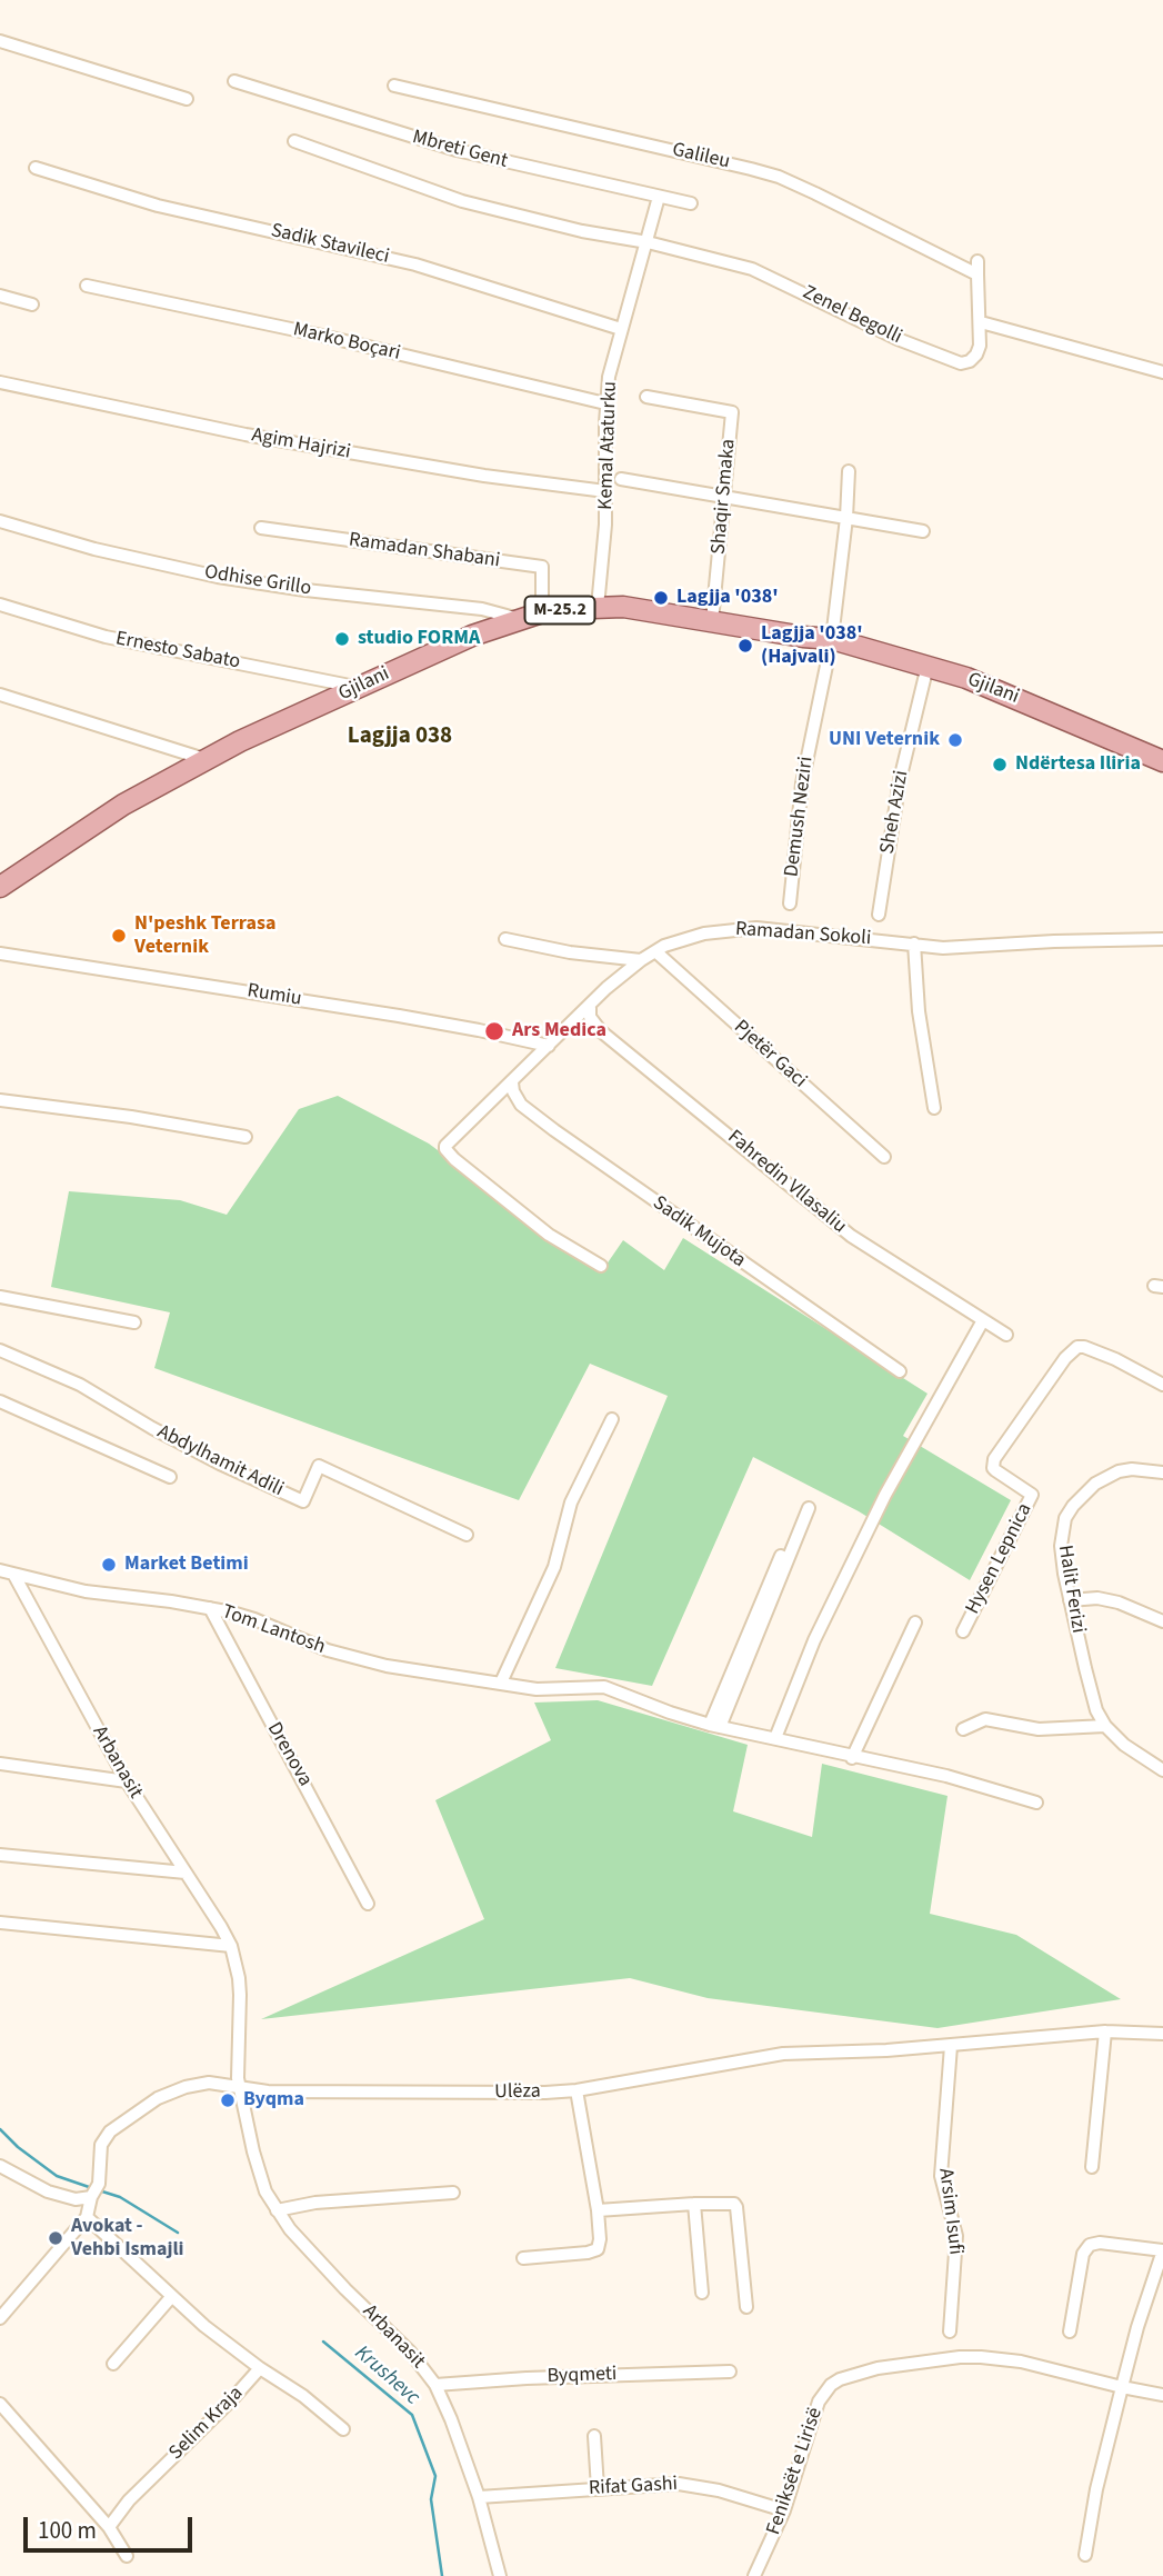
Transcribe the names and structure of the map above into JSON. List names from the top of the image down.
{
  "streets": {
    "main road": ["M-25.2", "Gjilani"],
    "street": [
      "Mbreti Gent",
      "Galileu",
      "Sadik Stavileci",
      "Zenel Begolli",
      "Marko Boçari",
      "Agim Hajrizi",
      "Kemal Ataturku",
      "Shaqir Smaka",
      "Ramadan Shabani",
      "Odhise Grillo",
      "Ernesto Sabato",
      "Sheh Azizi",
      "Demush Neziri",
      "Ramadan Sokoli",
      "Rumiu",
      "Pjetër Gaci",
      "Fahredin Vllasaliu",
      "Sadik Mujota",
      "Abdylhamit Adili",
      "Hysen Lepnica",
      "Halit Ferizi",
      "Tom Lantosh",
      "Drenova",
      "Arbanasit",
      "Ulëza",
      "Arsim Isufi",
      "Byqmeti",
      "Selim Kraja",
      "Feniksët e Lirisë",
      "Rifat Gashi"
    ]
  },
  "crossings": [
    ["Mbreti Gent", "Kemal Ataturku"],
    ["Galileu", "Zenel Begolli"],
    ["Sadik Stavileci", "Kemal Ataturku"],
    ["Zenel Begolli", "Kemal Ataturku"],
    ["Marko Boçari", "Kemal Ataturku"],
    ["Agim Hajrizi", "Kemal Ataturku"],
    ["Kemal Ataturku", "Gjilani"],
    ["Shaqir Smaka", "Gjilani"],
    ["Ramadan Shabani", "Gjilani"],
    ["Odhise Grillo", "Gjilani"],
    ["Ernesto Sabato", "Gjilani"],
    ["Gjilani", "Sheh Azizi"],
    ["Gjilani", "Demush Neziri"],
    ["Ramadan Sokoli", "Rumiu"],
    ["Ramadan Sokoli", "Pjetër Gaci"],
    ["Ramadan Sokoli", "Fahredin Vllasaliu"],
    ["Ramadan Sokoli", "Sadik Mujota"],
    ["Tom Lantosh", "Drenova"],
    ["Tom Lantosh", "Arbanasit"],
    ["Arbanasit", "Ulëza"],
    ["Arbanasit", "Byqmeti"],
    ["Arbanasit", "Rifat Gashi"],
    ["Ulëza", "Arsim Isufi"],
    ["Ulëza", "Selim Kraja"],
    ["Feniksët e Lirisë", "Rifat Gashi"]
  ],
  "districts": ["Lagjja 038"],
  "water": ["Krushevc"],
  "places": [
    "Lagjja '038'",
    "studio FORMA",
    "Lagjja '038' (Hajvali)",
    "UNI Veternik",
    "Ndërtesa Iliria",
    "N'peshk Terrasa Veternik",
    "Ars Medica",
    "Market Betimi",
    "Byqma",
    "Avokat - Vehbi Ismajli"
  ],
  "scale_bar": "100 m"
}
